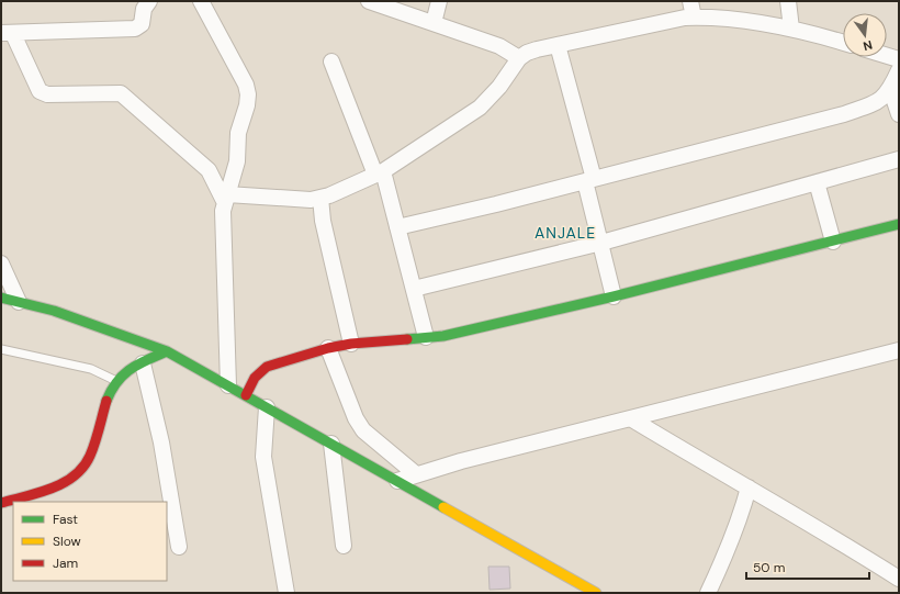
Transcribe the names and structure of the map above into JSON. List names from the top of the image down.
{
  "districts": ["ANJALE"],
  "legend": ["Fast", "Slow", "Jam"],
  "scale_bar": "50 m",
  "north": "bottom"
}
